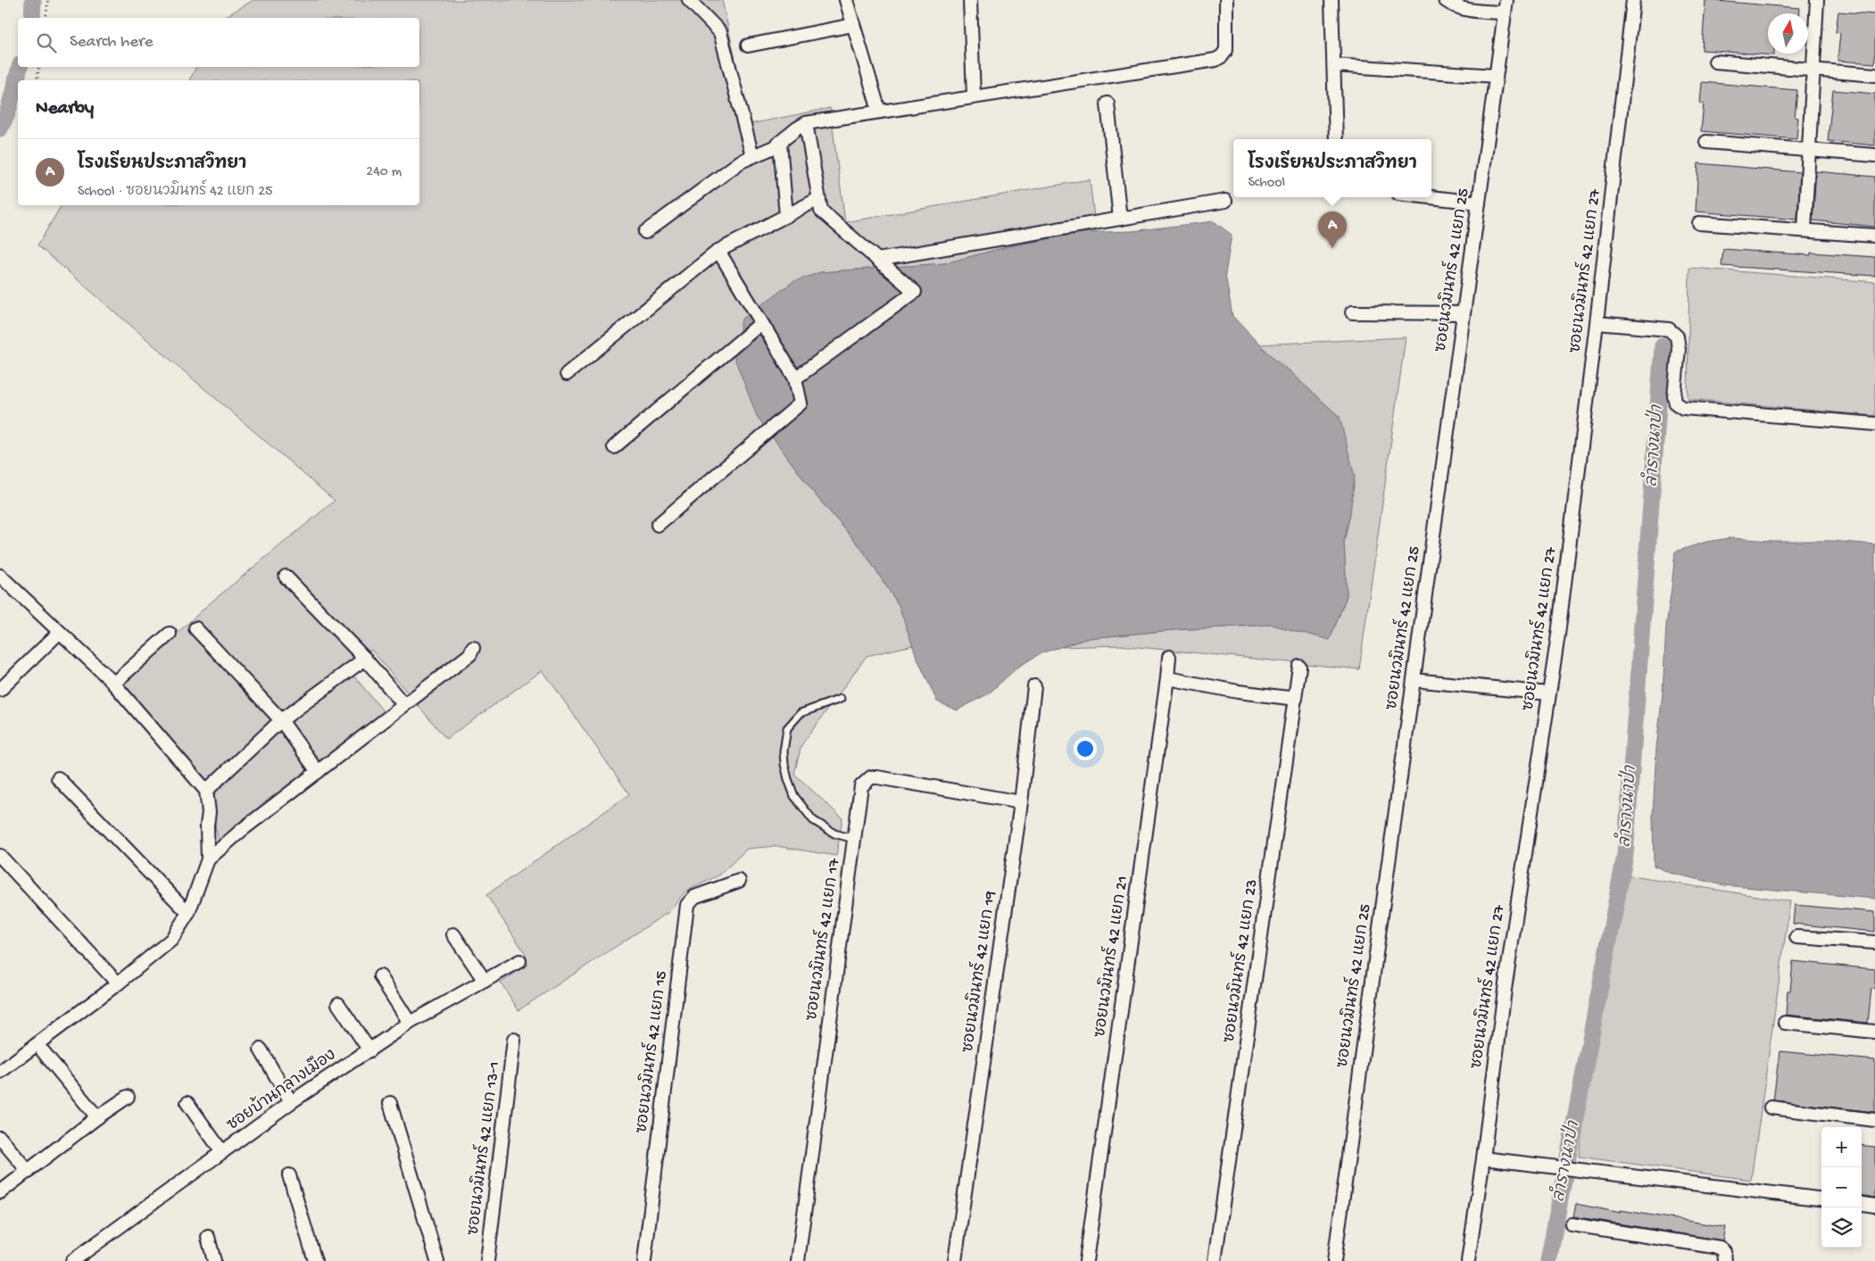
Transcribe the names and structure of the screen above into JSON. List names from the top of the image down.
{
  "streets": {
    "street": [
      "ซอยนวมินทร์ 42 แยก 25",
      "ซอยนวมินทร์ 42 แยก 27",
      "ซอยนวมินทร์ 42 แยก 17",
      "ซอยนวมินทร์ 42 แยก 21",
      "ซอยนวมินทร์ 42 แยก 23",
      "ซอยนวมินทร์ 42 แยก 19",
      "ซอยนวมินทร์ 42 แยก 15",
      "ซอยบ้านกลางเมือง",
      "ซอยนวมินทร์ 42 แยก 13-1"
    ]
  },
  "crossings": [
    ["ซอยนวมินทร์ 42 แยก 17", "ซอยนวมินทร์ 42 แยก 19"]
  ],
  "water": ["ลำรางนาป่า"],
  "north": "top",
  "page": {
    "search": "Search here",
    "heading": "Nearby",
    "list": [
      {
        "mark": "A",
        "name": "โรงเรียนประภาสวิทยา",
        "note": "School · ซอยนวมินทร์ 42 แยก 25",
        "value": "240 m"
      }
    ],
    "popup": ["โรงเรียนประภาสวิทยา", "School"],
    "pins": "A",
    "map_buttons": ["+", "−"]
  }
}
